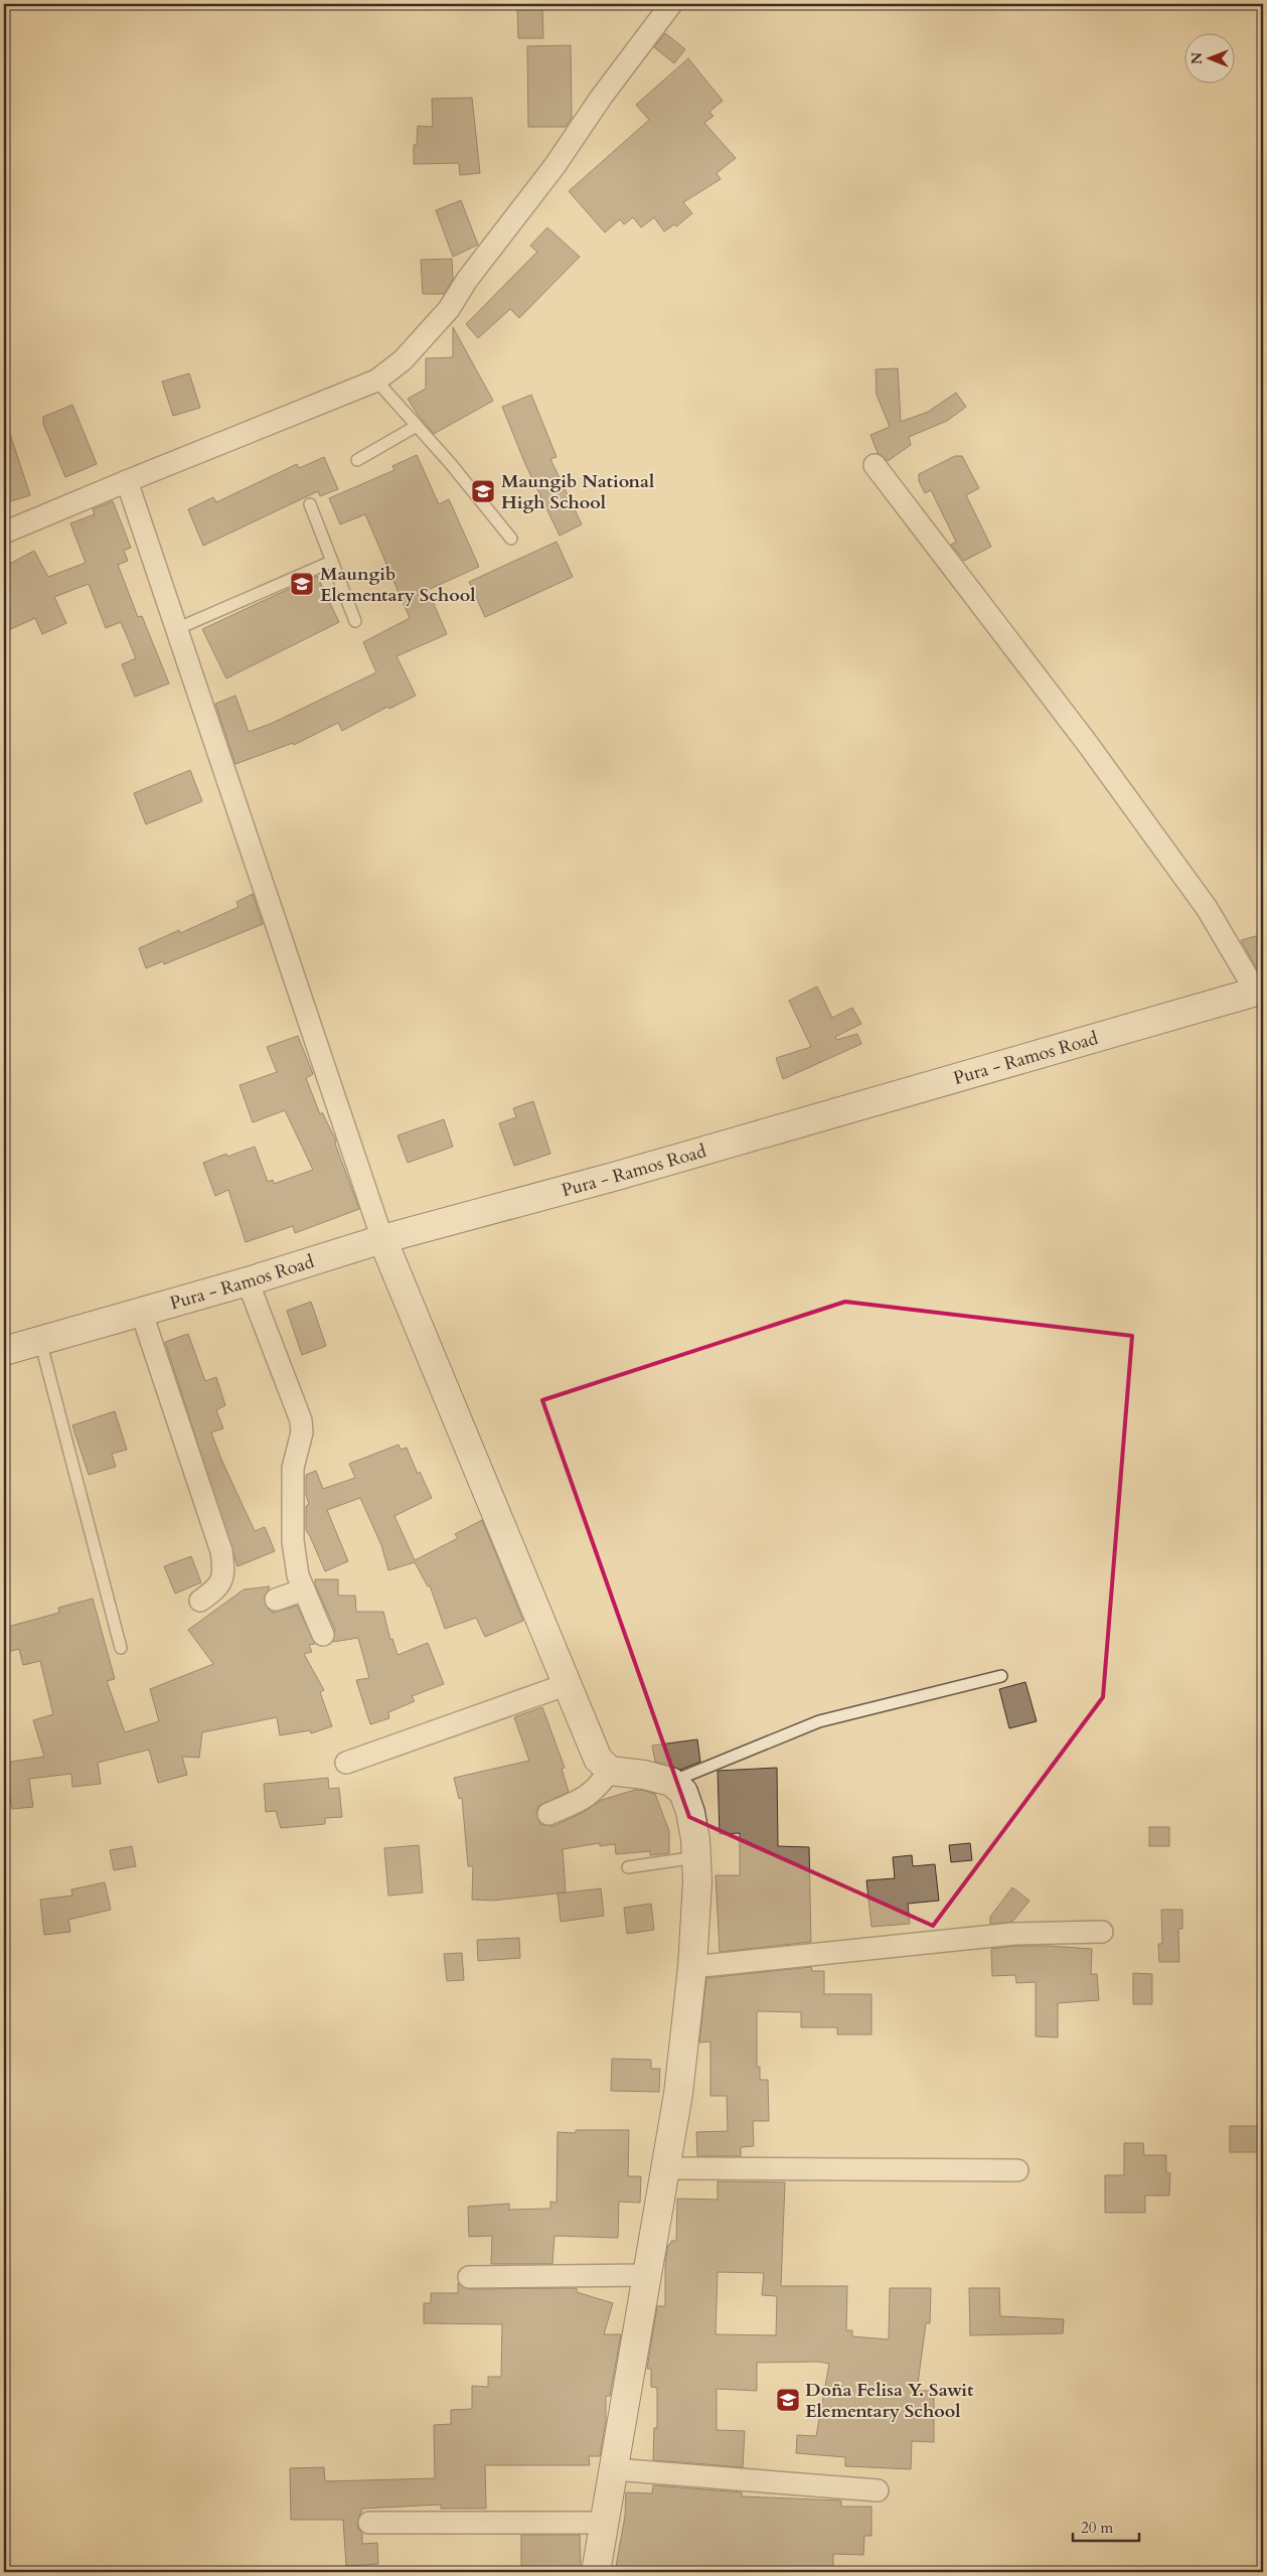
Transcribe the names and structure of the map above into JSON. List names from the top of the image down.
{
  "streets": {
    "street": ["Pura - Ramos Road"]
  },
  "places": {
    "school or university": ["Maungib National High School", "Maungib Elementary School", "Doña Felisa Y. Sawit Elementary School"]
  },
  "scale_bar": "20 m",
  "north": "left"
}
